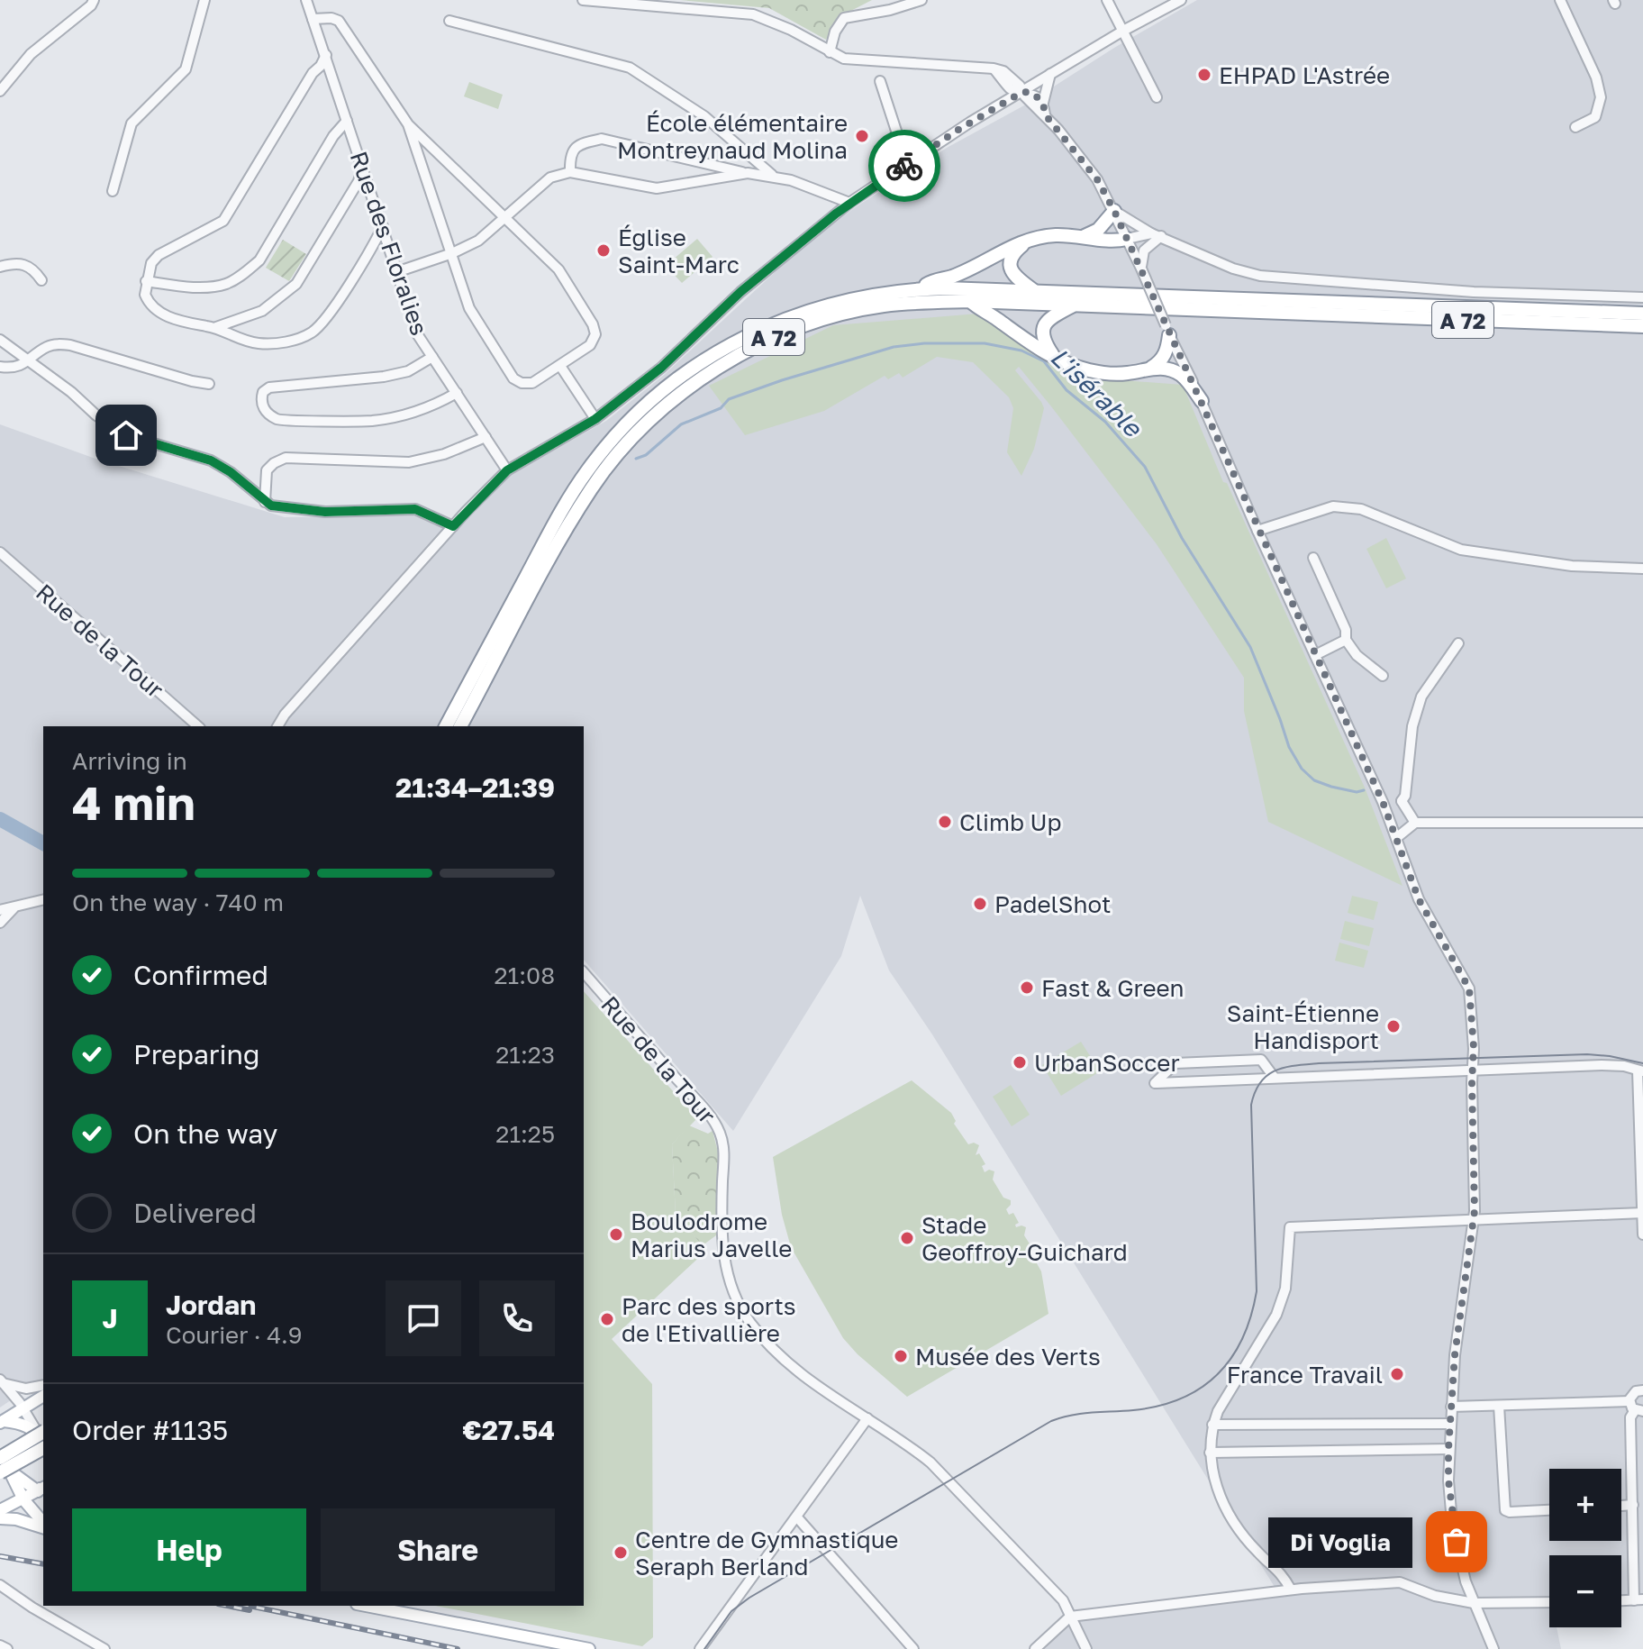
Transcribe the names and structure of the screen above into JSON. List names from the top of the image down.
{
  "streets": {
    "highway": ["A 72"],
    "street": ["Rue des Floralies", "Rue de la Tour"]
  },
  "water": ["L'isérable"],
  "places": [
    "EHPAD L'Astrée",
    "École élémentaire Montreynaud Molina",
    "Église Saint-Marc",
    "Climb Up",
    "PadelShot",
    "Fast & Green",
    "Saint-Étienne Handisport",
    "UrbanSoccer",
    "Boulodrome Marius Javelle",
    "Stade Geoffroy-Guichard",
    "Parc des sports de l'Etivallière",
    "Musée des Verts",
    "France Travail",
    "Di Voglia",
    "Centre de Gymnastique Seraph Berland"
  ],
  "page": {
    "heading": ["4 min", "Arriving in", "21:34–21:39"],
    "panel": [
      "Jordan",
      "Courier · 4.9",
      "Order #1135",
      "€27.54"
    ],
    "bar": "On the way · 740 m",
    "list": [
      ["Confirmed", "21:08"],
      ["Preparing", "21:23"],
      ["On the way", "21:25"],
      "Delivered"
    ],
    "round": "J",
    "map_buttons": ["+", "−"],
    "buttons": ["Help", "Share"],
    "bubble": "Di Voglia"
  }
}
